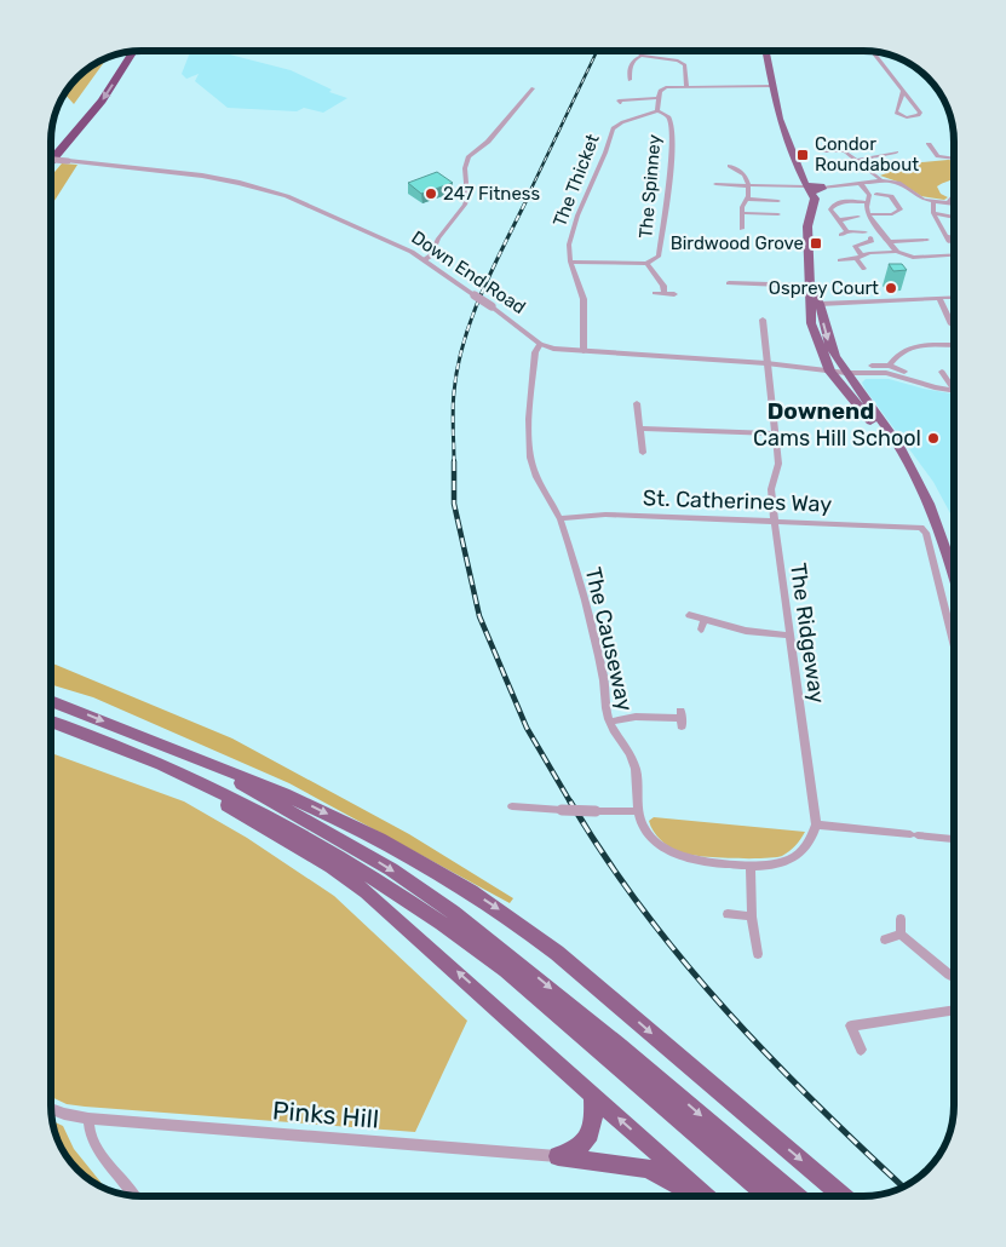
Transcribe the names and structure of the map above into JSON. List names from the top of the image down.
{
  "streets": {
    "street": [
      "The Thicket",
      "The Spinney",
      "Down End Road",
      "St. Catherines Way",
      "The Ridgeway",
      "The Causeway",
      "Pinks Hill"
    ]
  },
  "crossings": [
    ["The Thicket", "The Spinney"],
    ["The Thicket", "Down End Road"],
    ["Down End Road", "The Ridgeway"],
    ["Down End Road", "The Causeway"],
    ["St. Catherines Way", "The Ridgeway"],
    ["St. Catherines Way", "The Causeway"]
  ],
  "districts": ["Downend"],
  "places": {
    "transit": ["Condor Roundabout", "Birdwood Grove"],
    "other": ["247 Fitness", "Osprey Court", "Cams Hill School"]
  }
}
